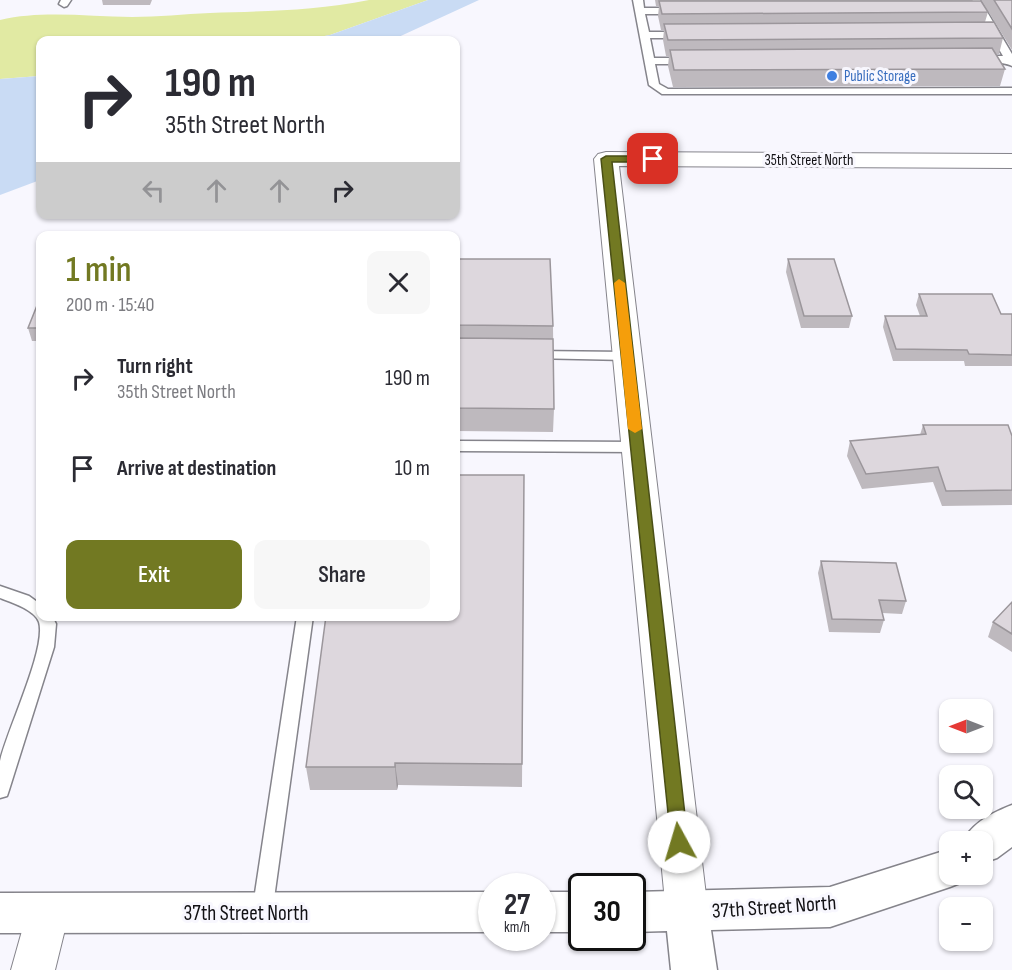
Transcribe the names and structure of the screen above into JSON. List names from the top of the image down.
{
  "streets": {
    "street": ["35th Street North", "37th Street North"]
  },
  "places": ["Public Storage"],
  "north": "left",
  "page": {
    "turn": ["190 m", "35th Street North"],
    "heading": ["1 min", "200 m · 15:40"],
    "list": [
      {
        "name": "Turn right",
        "note": "35th Street North",
        "value": "190 m"
      },
      {
        "name": "Arrive at destination",
        "value": "10 m"
      }
    ],
    "buttons": ["Exit", "Share"],
    "map_buttons": ["+", "−"],
    "speed": "27 km/h",
    "limit": "30"
  }
}
